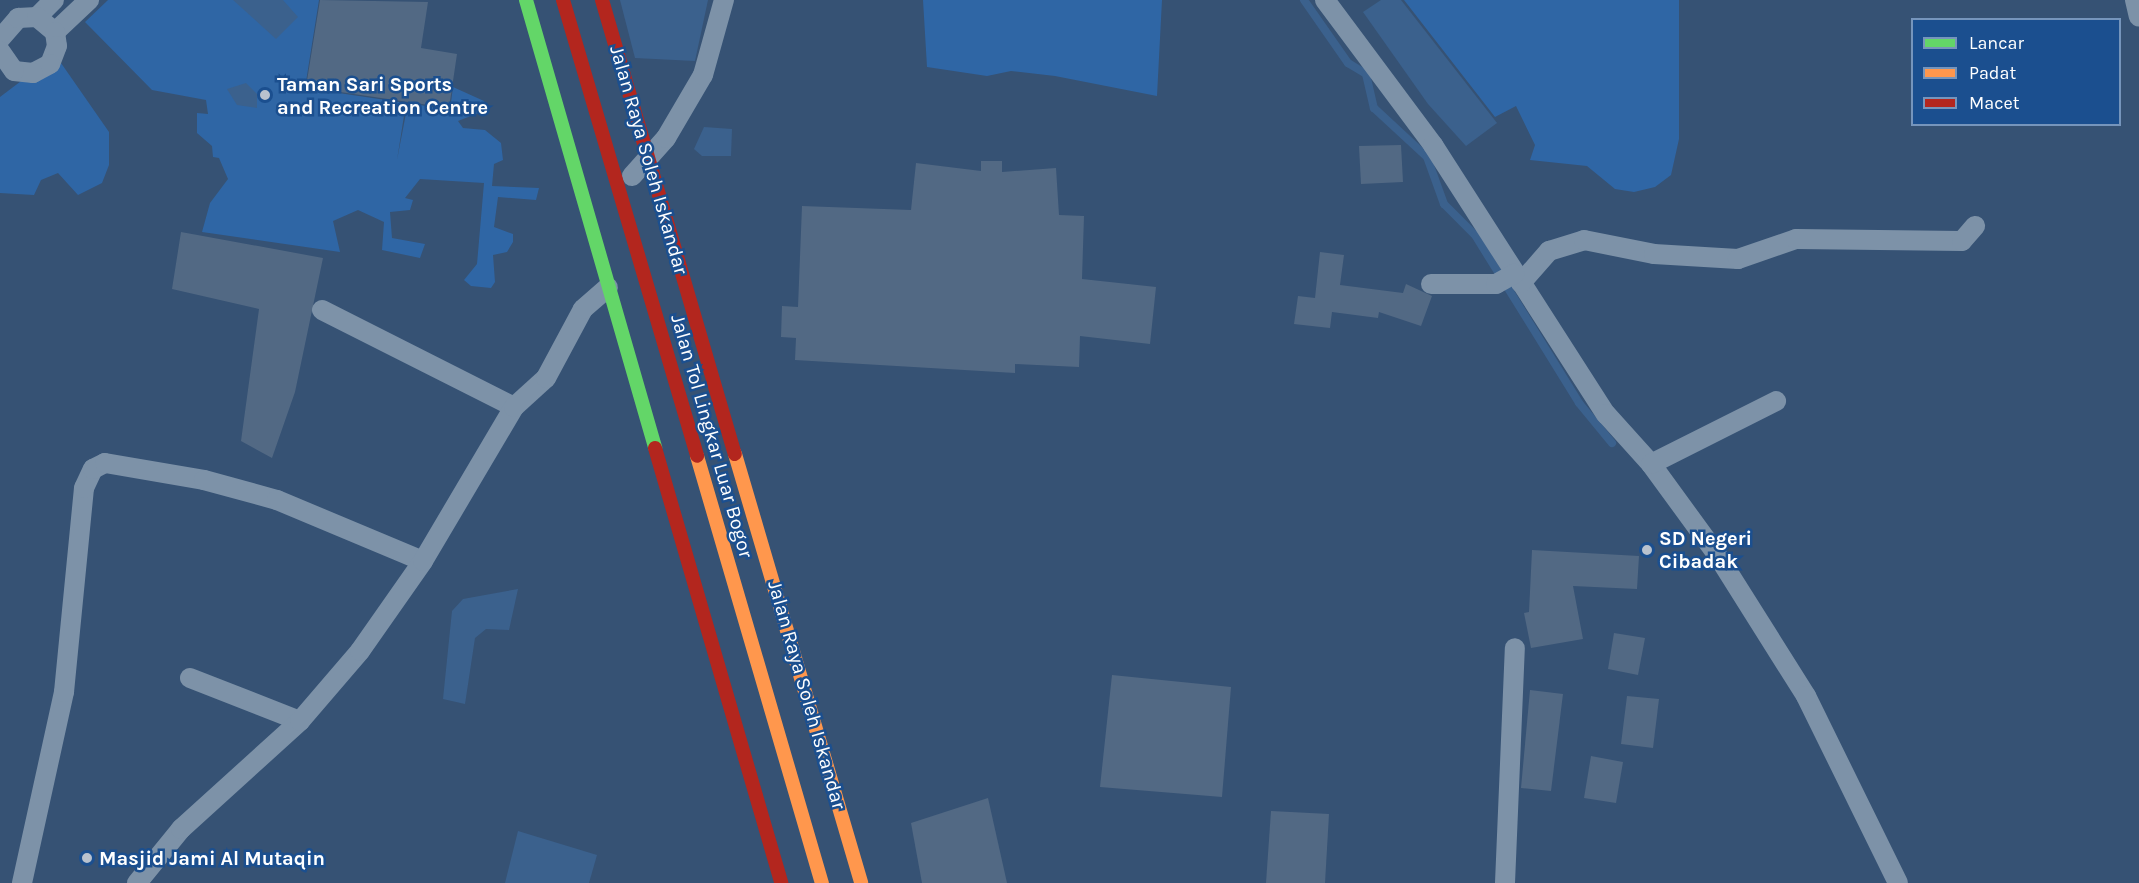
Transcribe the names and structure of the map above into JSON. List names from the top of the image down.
{
  "streets": {
    "highway": ["Jalan Raya Soleh Iskandar", "Jalan Tol Lingkar Luar Bogor"]
  },
  "places": ["Taman Sari Sports and Recreation Centre", "SD Negeri Cibadak", "Masjid Jami Al Mutaqin"],
  "legend": ["Lancar", "Padat", "Macet"]
}
